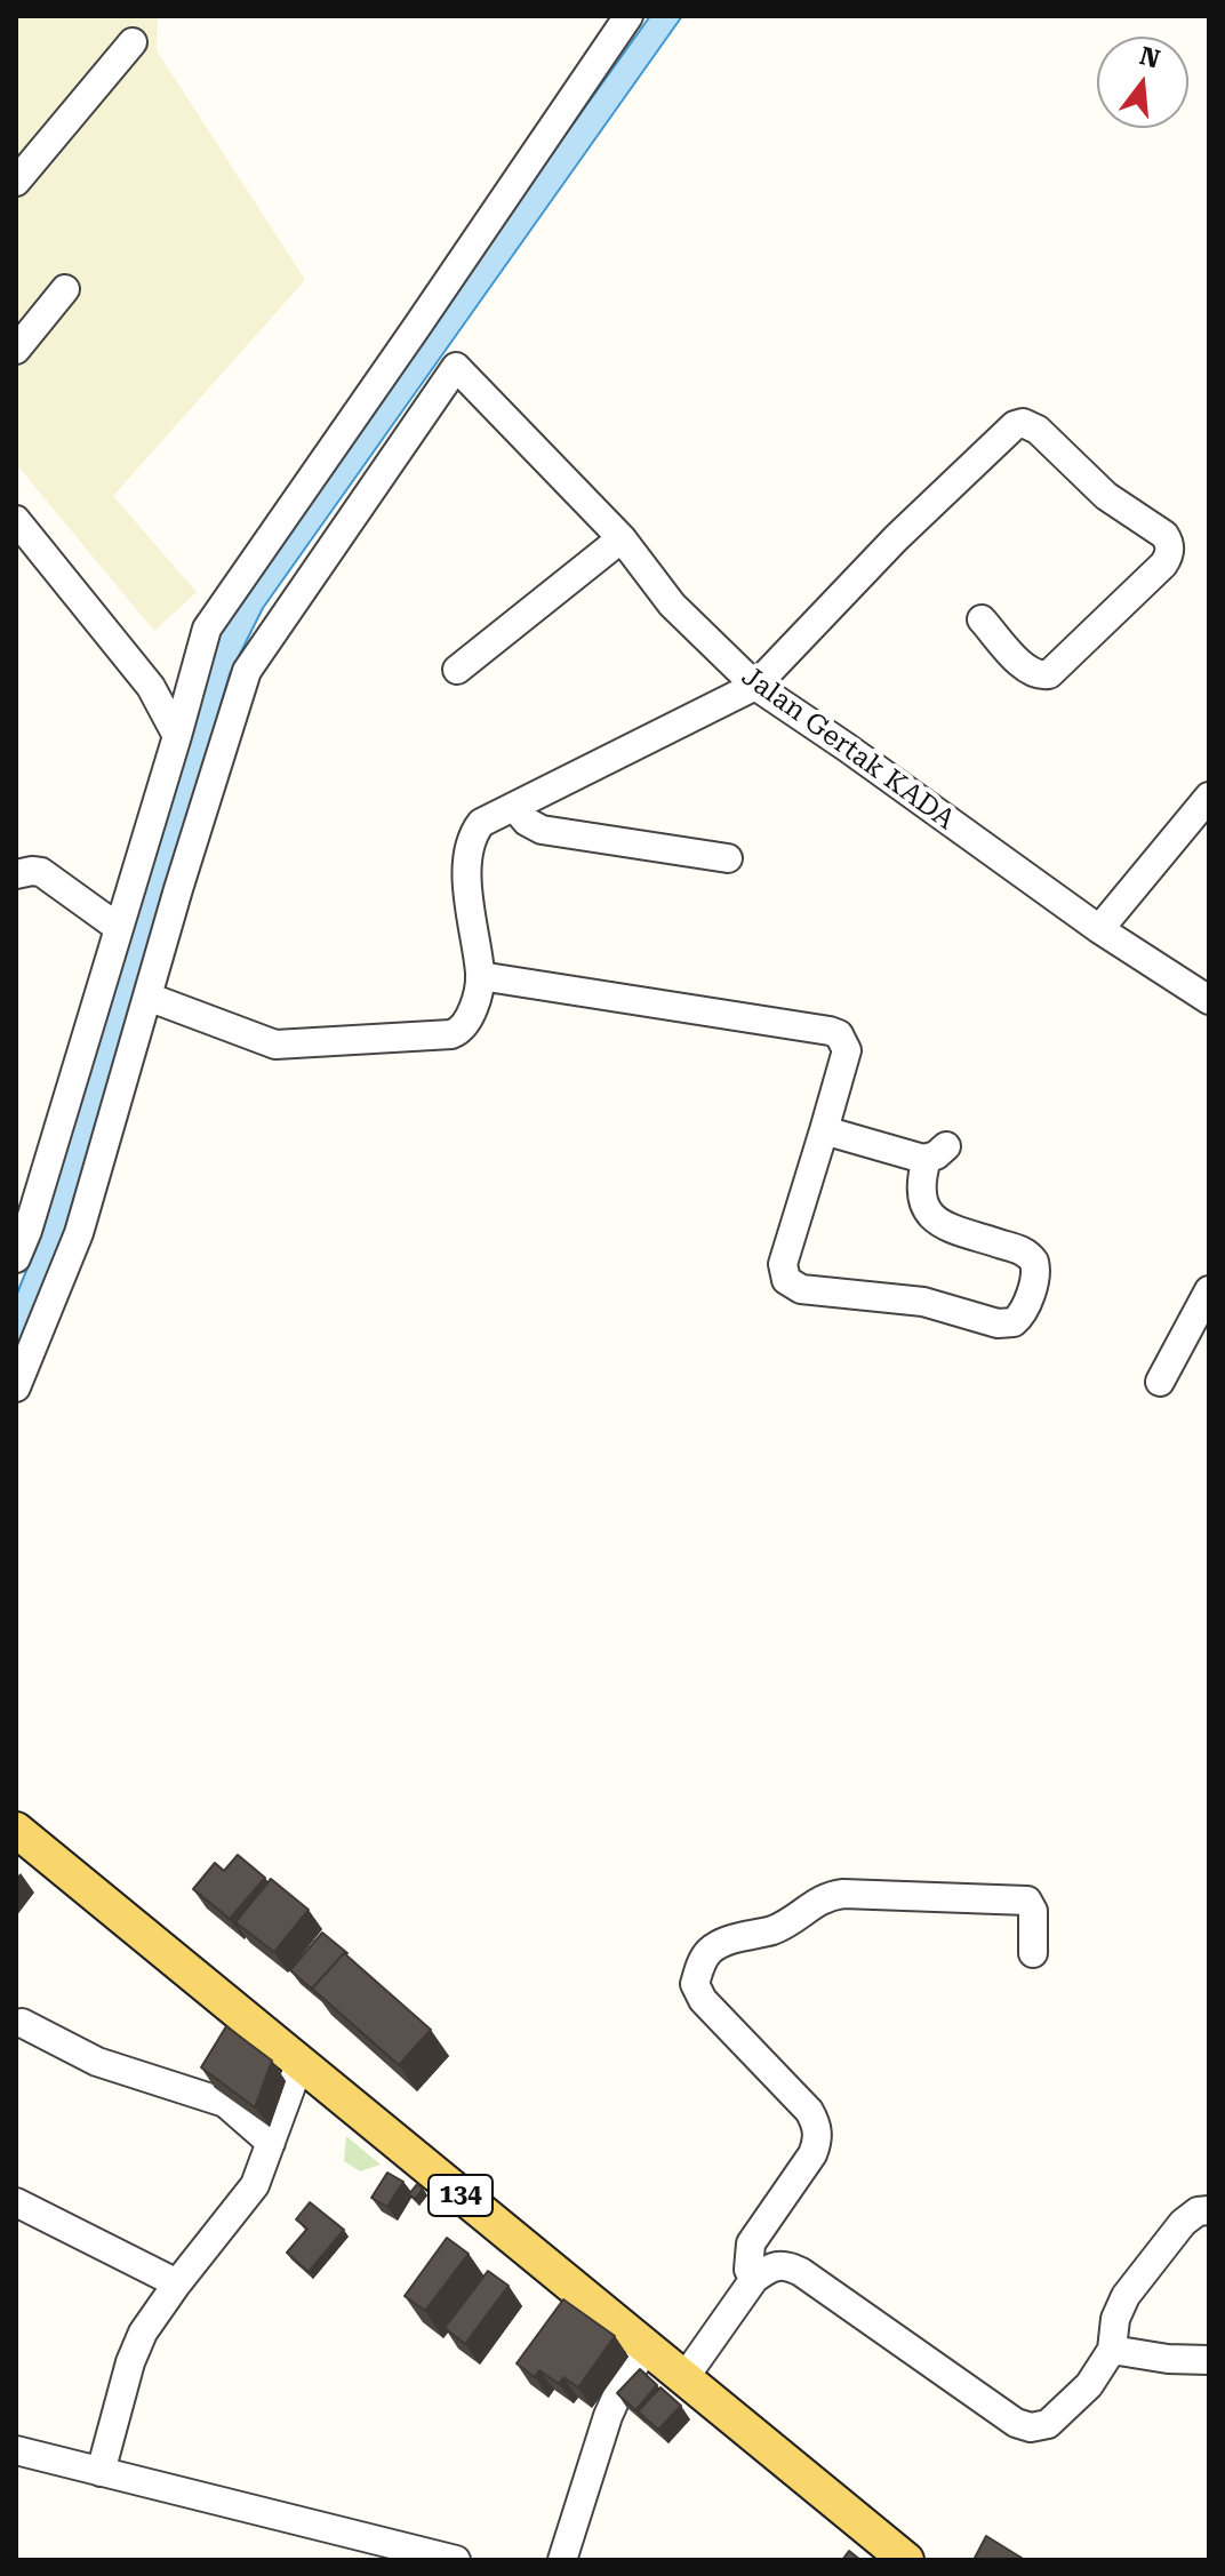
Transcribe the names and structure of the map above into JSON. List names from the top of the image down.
{
  "streets": {
    "main road": ["134"],
    "street": ["Jalan Gertak KADA"]
  },
  "north": "top"
}
